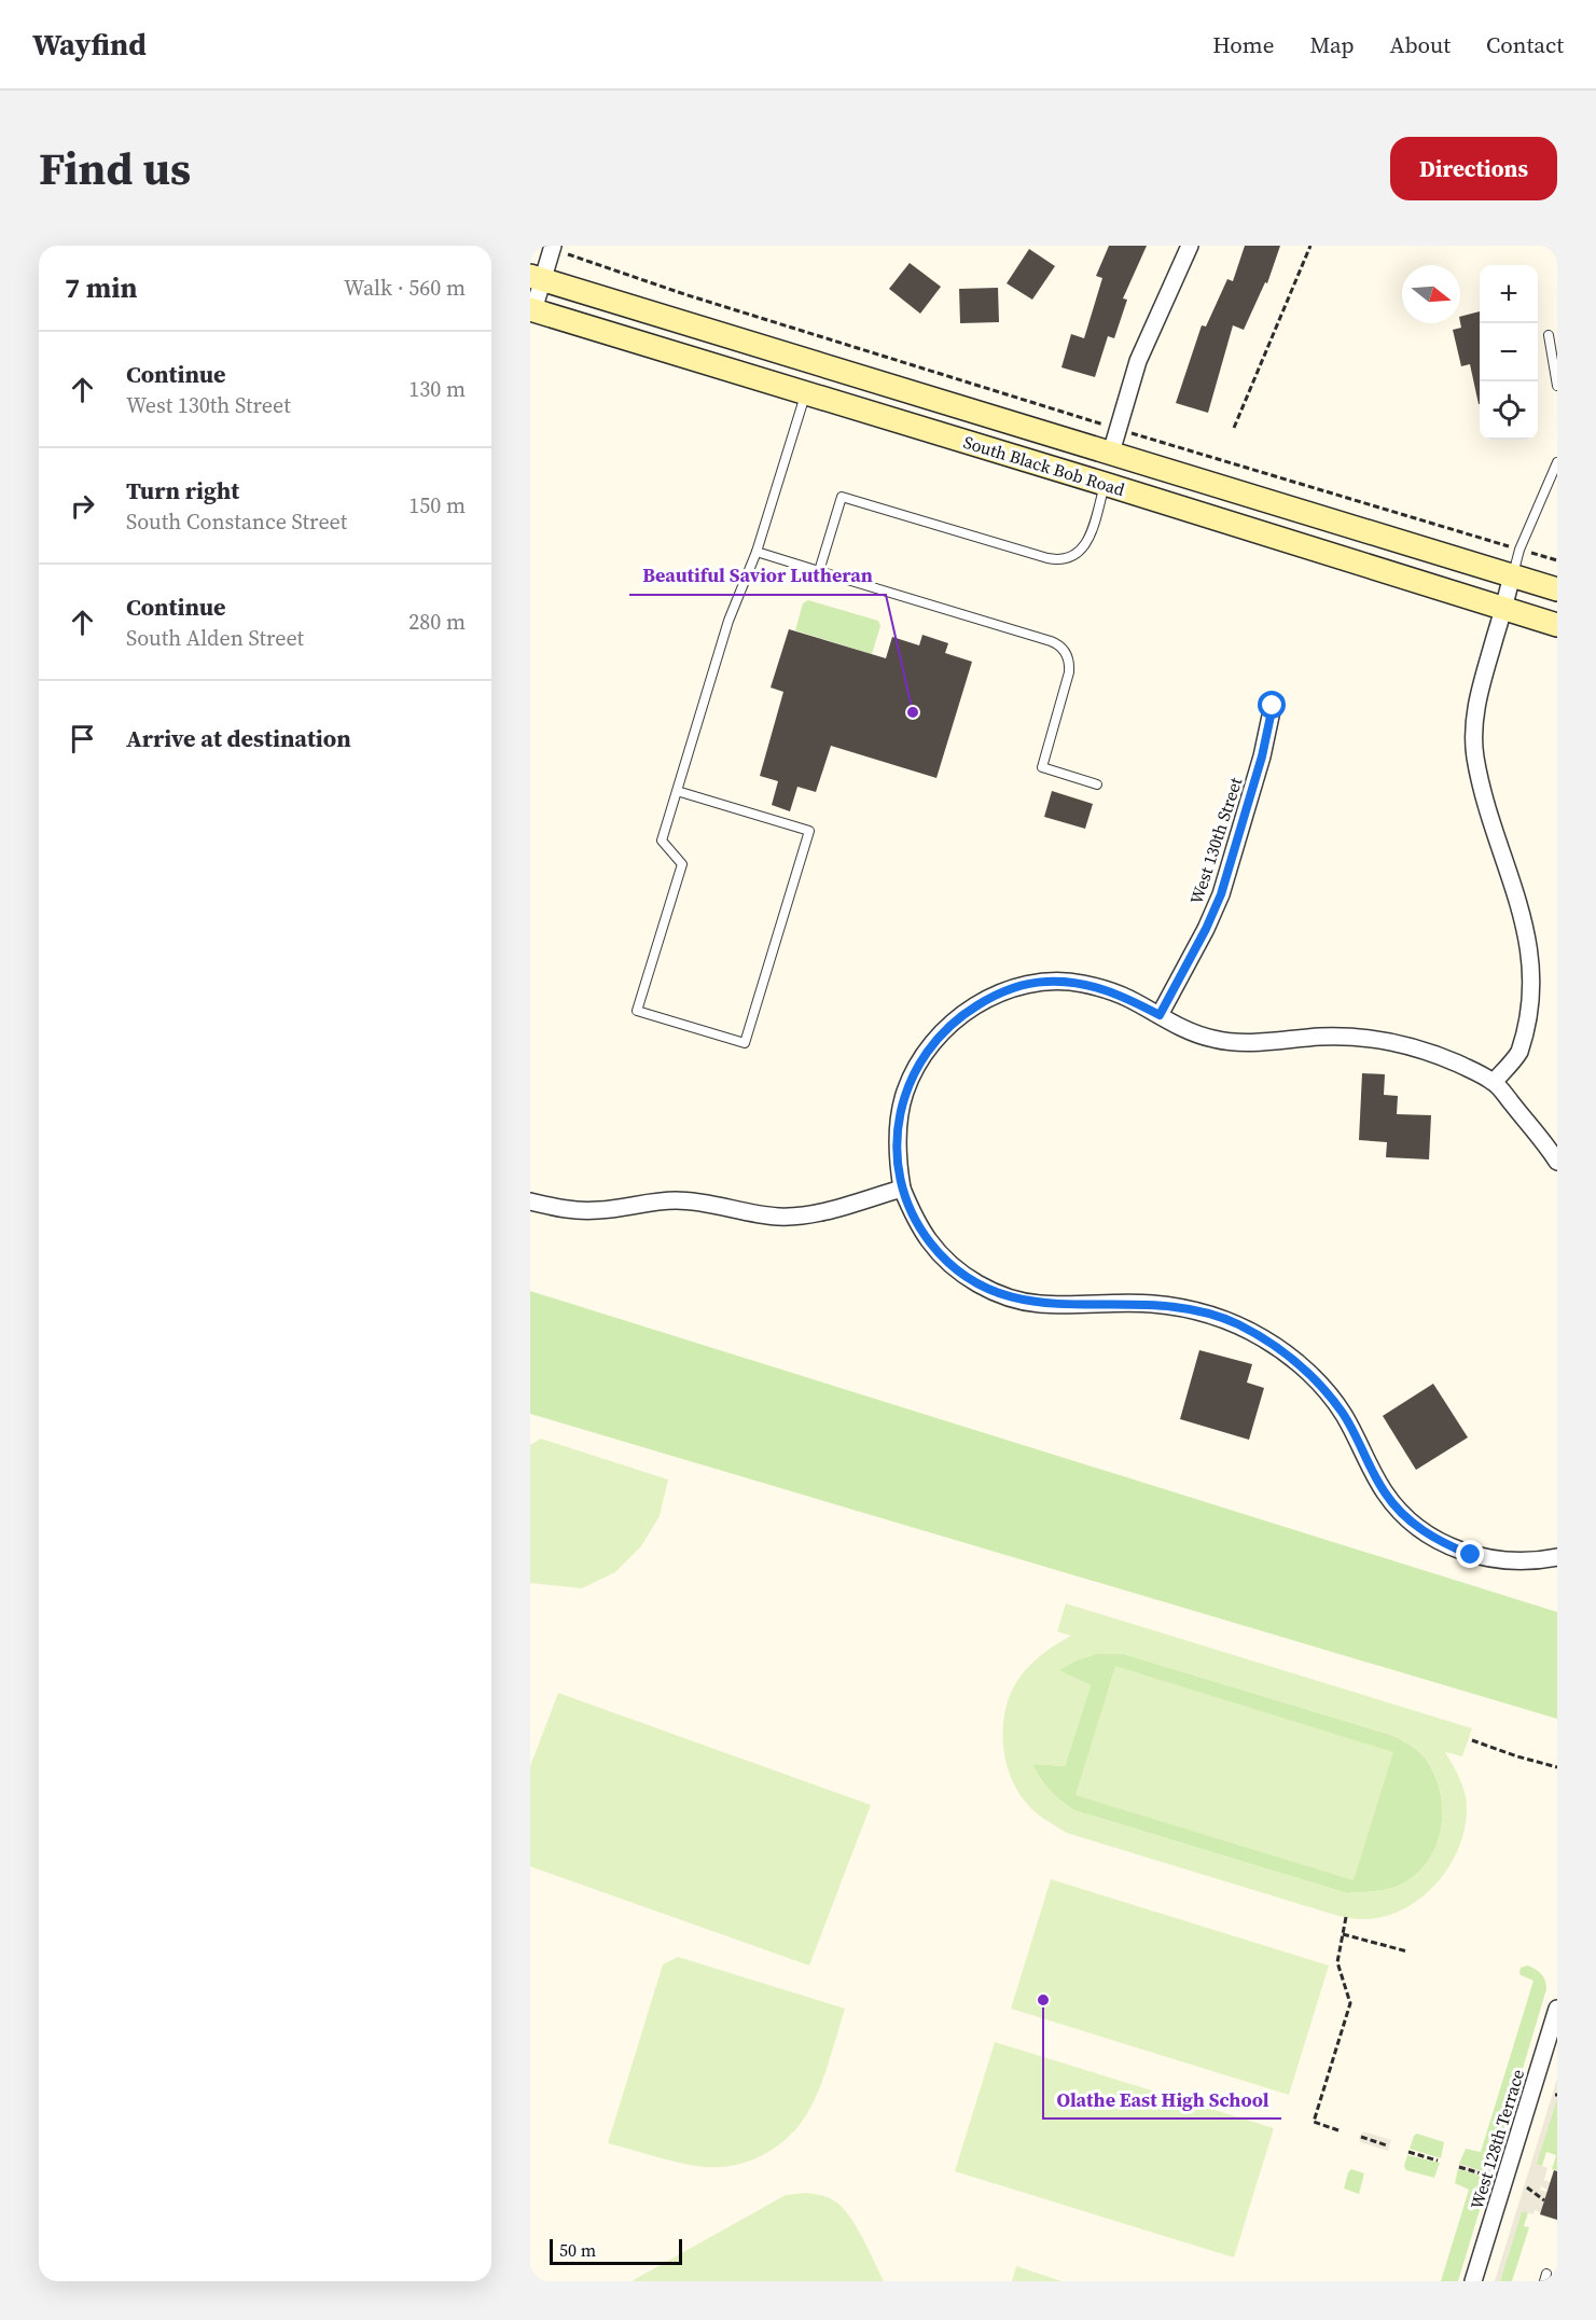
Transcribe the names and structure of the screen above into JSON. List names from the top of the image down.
{
  "streets": {
    "main road": ["South Black Bob Road"],
    "street": ["West 130th Street", "West 128th Terrace"]
  },
  "places": ["Beautiful Savior Lutheran", "Olathe East High School"],
  "scale_bar": "50 m",
  "north": "right",
  "page": {
    "header": "Wayfind",
    "nav": [
      "Home",
      "Map",
      "About",
      "Contact"
    ],
    "title": "Find us",
    "buttons": "Directions",
    "heading": ["7 min", "Walk · 560 m"],
    "map_buttons": ["+", "−"],
    "list": [
      ["Continue", "West 130th Street", "130 m"],
      ["Turn right", "South Constance Street", "150 m"],
      ["Continue", "South Alden Street", "280 m"],
      "Arrive at destination"
    ],
    "scale": "50 m"
  }
}
